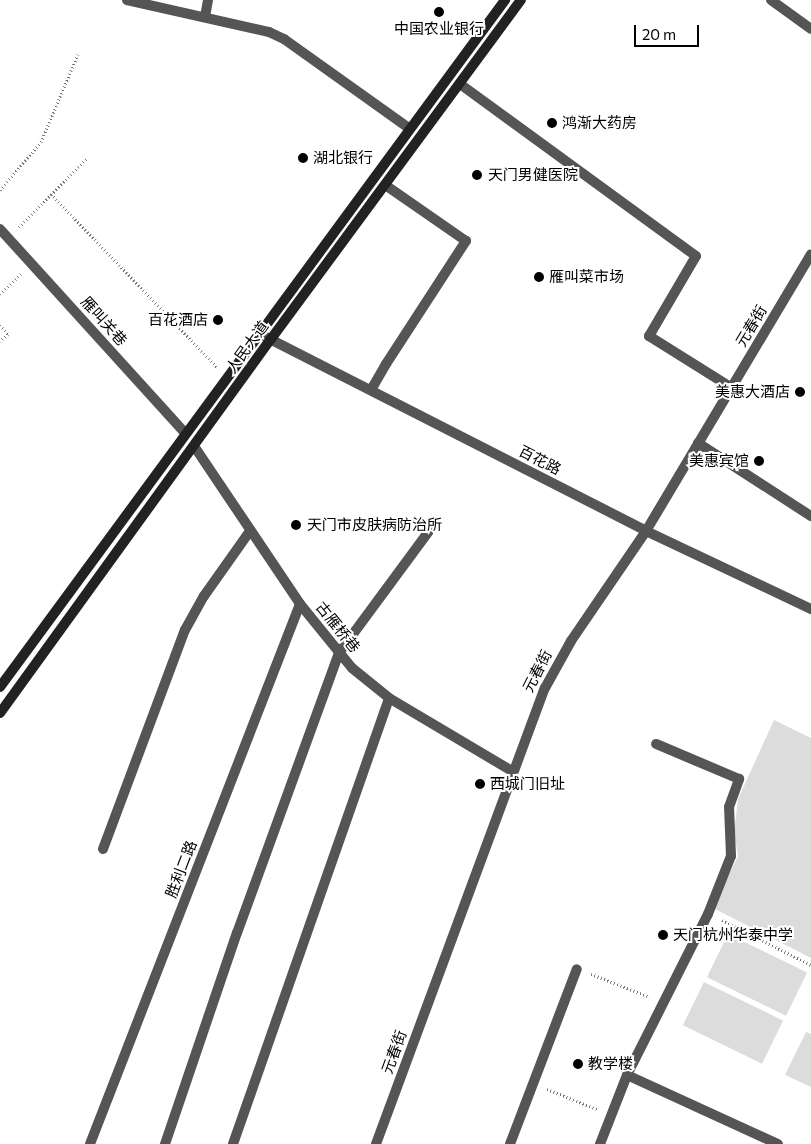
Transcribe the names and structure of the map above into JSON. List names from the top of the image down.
{
  "streets": {
    "main road": ["人民大道"],
    "street": [
      "雁叫关巷",
      "元春街",
      "百花路",
      "古雁桥巷",
      "胜利二路"
    ]
  },
  "crossings": [
    ["雁叫关巷", "人民大道"],
    ["元春街", "百花路"],
    ["元春街", "古雁桥巷"],
    ["人民大道", "百花路"],
    ["人民大道", "古雁桥巷"],
    ["古雁桥巷", "胜利二路"]
  ],
  "places": [
    "中国农业银行",
    "鸿渐大药房",
    "湖北银行",
    "天门男健医院",
    "雁叫菜市场",
    "百花酒店",
    "美惠大酒店",
    "美惠宾馆",
    "天门市皮肤病防治所",
    "西城门旧址",
    "天门杭州华泰中学",
    "教学楼"
  ],
  "scale_bar": "20 m"
}
